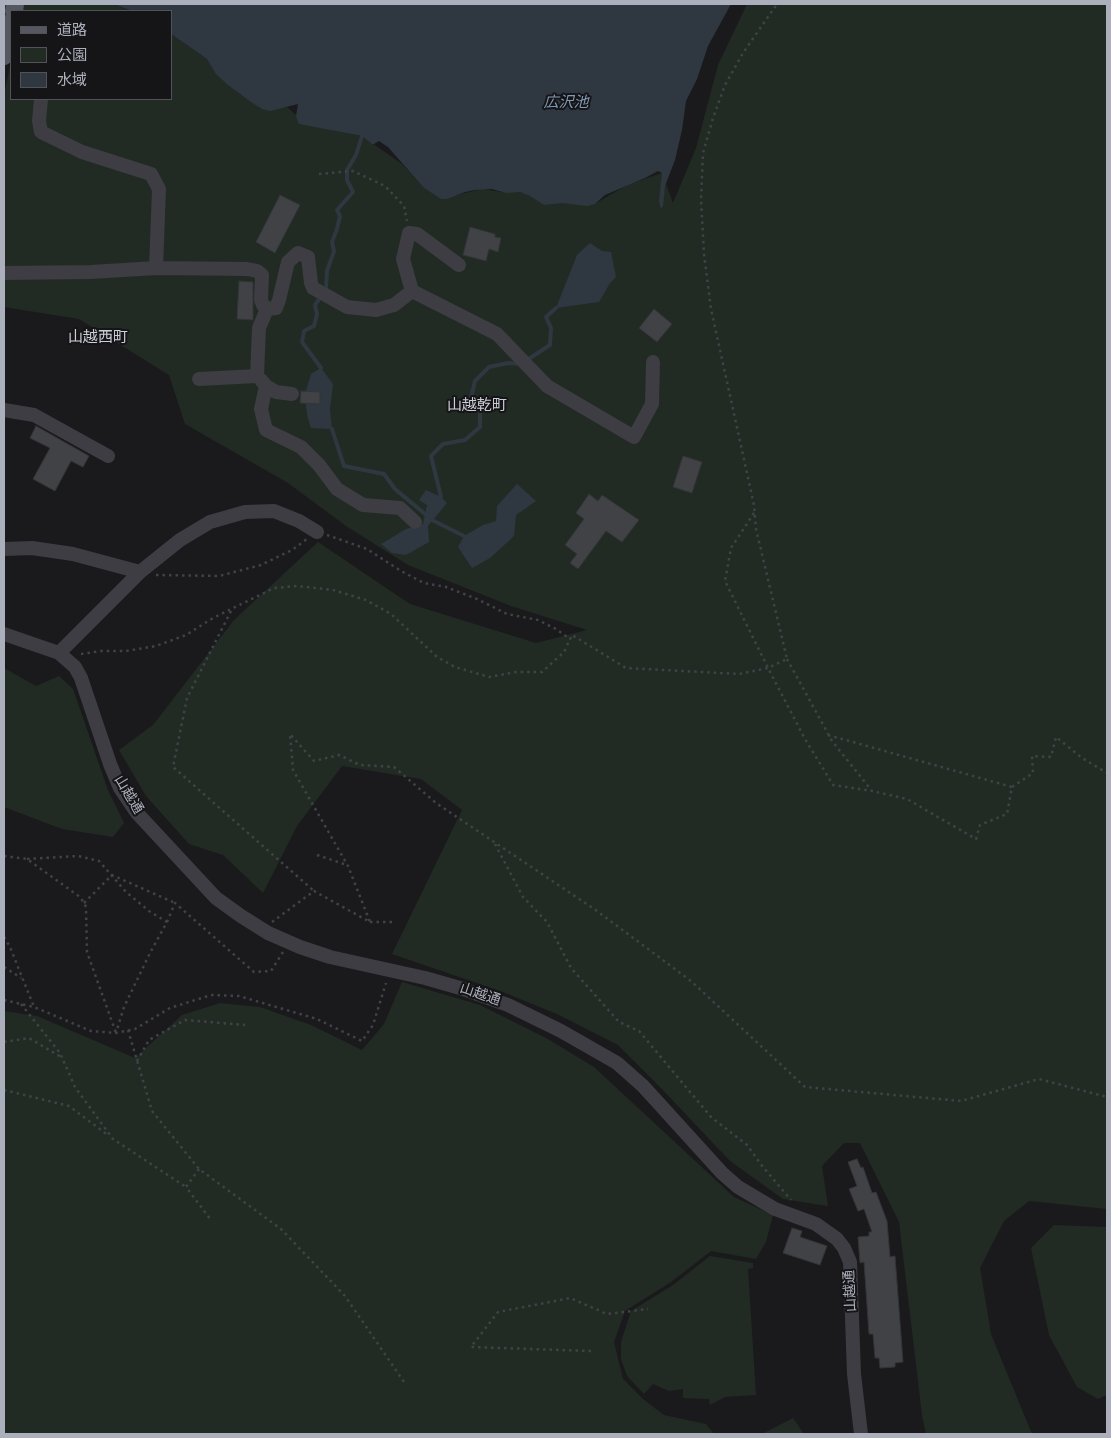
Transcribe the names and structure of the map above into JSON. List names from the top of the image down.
{
  "streets": {
    "street": ["山越通"]
  },
  "districts": ["山越西町", "山越乾町"],
  "water": ["広沢池"],
  "legend": ["道路", "公園", "水域"]
}
